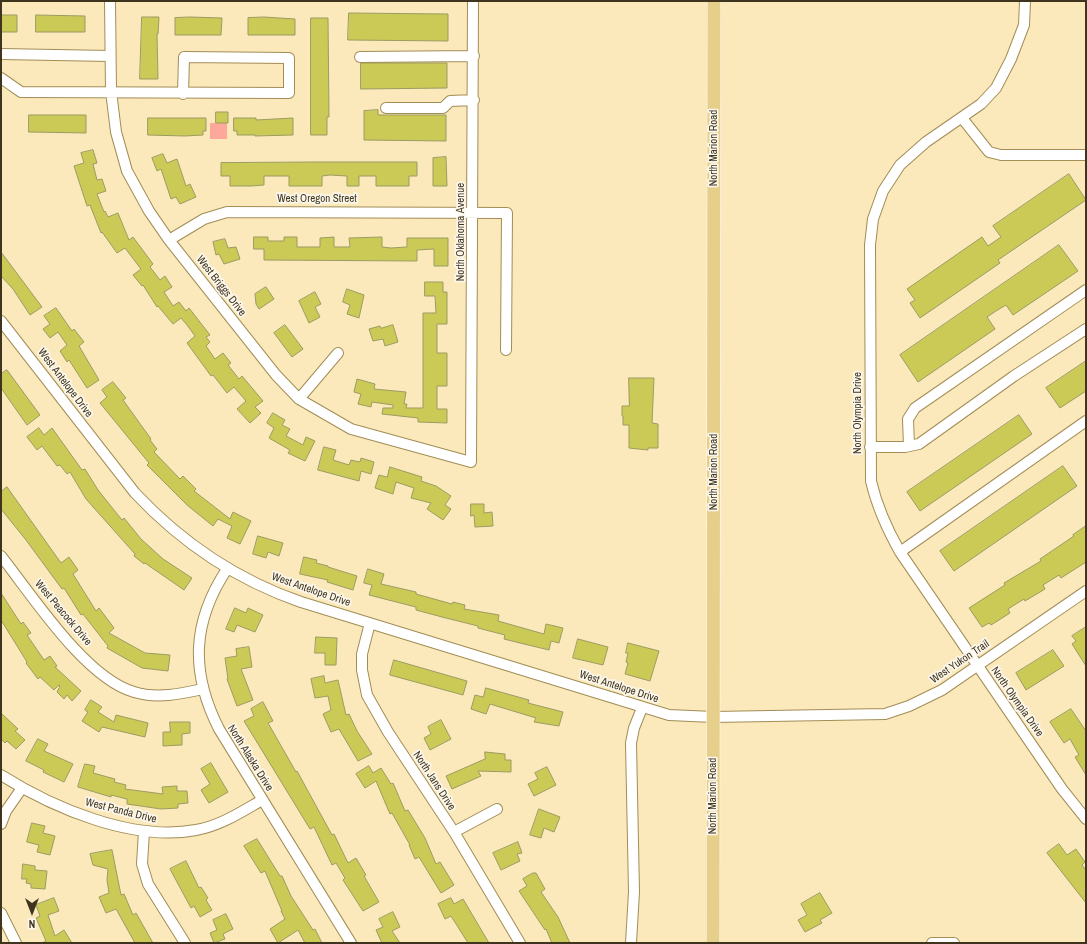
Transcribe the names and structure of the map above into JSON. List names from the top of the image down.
{
  "streets": {
    "main road": ["North Marion Road"],
    "street": [
      "West Oregon Street",
      "North Oklahoma Avenue",
      "West Briggs Drive",
      "West Antelope Drive",
      "North Olympia Drive",
      "West Peacock Drive",
      "West Yukon Trail",
      "North Alaska Drive",
      "North Jans Drive",
      "West Panda Drive"
    ]
  },
  "crossings": [
    ["North Marion Road", "West Antelope Drive"],
    ["North Marion Road", "West Yukon Trail"],
    ["West Oregon Street", "North Oklahoma Avenue"],
    ["West Oregon Street", "West Briggs Drive"],
    ["North Oklahoma Avenue", "West Briggs Drive"],
    ["West Antelope Drive", "West Yukon Trail"],
    ["West Antelope Drive", "North Alaska Drive"],
    ["West Antelope Drive", "North Jans Drive"],
    ["North Olympia Drive", "West Yukon Trail"],
    ["West Peacock Drive", "North Alaska Drive"],
    ["North Alaska Drive", "West Panda Drive"]
  ],
  "north": "bottom"
}
